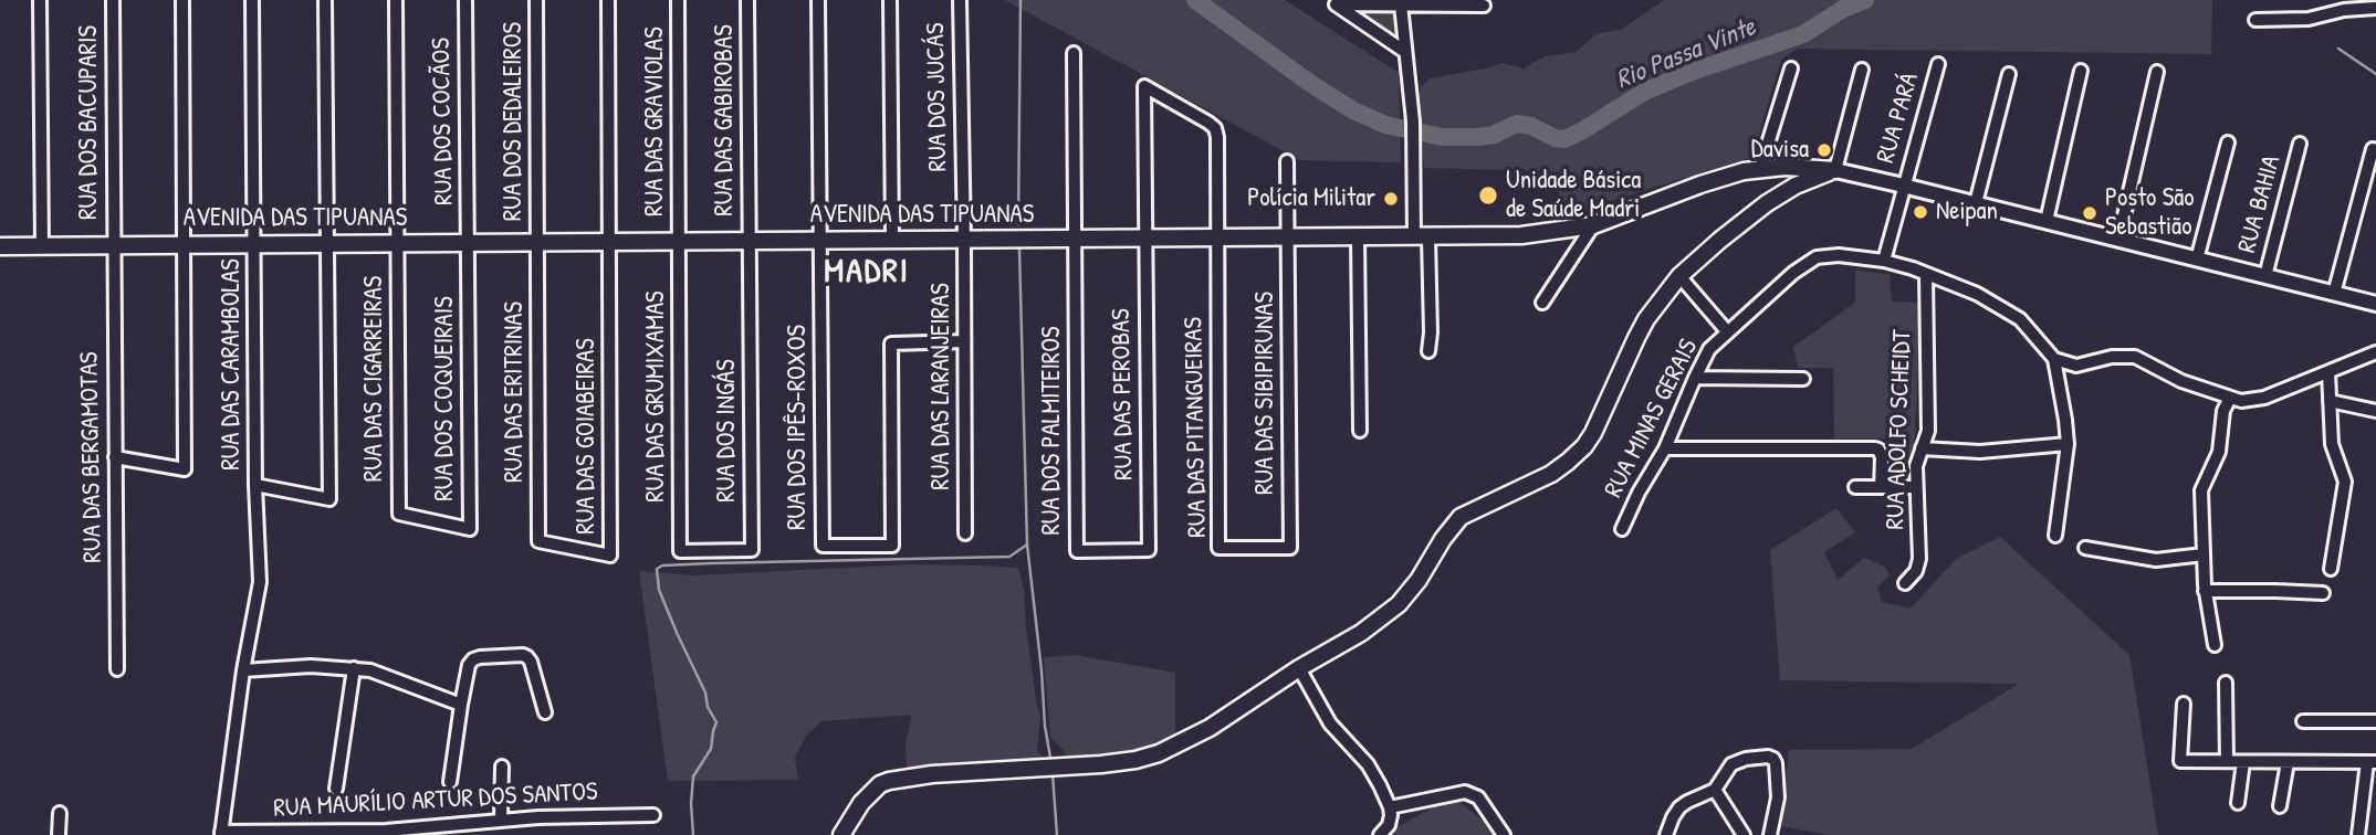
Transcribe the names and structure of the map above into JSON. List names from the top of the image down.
{
  "streets": {
    "main road": ["AVENIDA DAS TIPUANAS"],
    "street": [
      "RUA DOS JUCÁS",
      "RUA PARÁ",
      "RUA DAS GABIROBAS",
      "RUA DOS COCÃOS",
      "RUA DOS DEDALEIROS",
      "RUA DAS GRAVIOLAS",
      "RUA DOS BACUPARIS",
      "RUA BAHIA",
      "RUA DAS CARAMBOLAS",
      "RUA DAS CIGARREIRAS",
      "RUA DAS LARANJEIRAS",
      "RUA DAS ERITRINAS",
      "RUA DAS SIBIPIRUNAS",
      "RUA DAS PEROBAS",
      "RUA DAS GRUMIXAMAS",
      "RUA DOS COQUEIRAIS",
      "RUA MINAS GERAIS",
      "RUA DOS IPÊS-ROXOS",
      "RUA DAS PITANGUEIRAS",
      "RUA ADOLFO SCHEIDT",
      "RUA DOS INGÁS",
      "RUA DOS PALMITEIROS",
      "RUA DAS GOIABEIRAS",
      "RUA DAS BERGAMOTAS",
      "RUA MAURÍLIO ARTUR DOS SANTOS"
    ]
  },
  "crossings": [
    ["RUA DOS JUCÁS", "AVENIDA DAS TIPUANAS"],
    ["RUA DOS JUCÁS", "RUA DAS LARANJEIRAS"],
    ["RUA PARÁ", "RUA MINAS GERAIS"],
    ["RUA DAS GABIROBAS", "AVENIDA DAS TIPUANAS"],
    ["RUA DAS GABIROBAS", "RUA DOS INGÁS"],
    ["RUA DOS COCÃOS", "AVENIDA DAS TIPUANAS"],
    ["RUA DOS COCÃOS", "RUA DOS COQUEIRAIS"],
    ["RUA DOS DEDALEIROS", "AVENIDA DAS TIPUANAS"],
    ["RUA DOS DEDALEIROS", "RUA DAS ERITRINAS"],
    ["RUA DAS GRAVIOLAS", "AVENIDA DAS TIPUANAS"],
    ["RUA DAS GRAVIOLAS", "RUA DAS GRUMIXAMAS"],
    ["RUA DOS BACUPARIS", "AVENIDA DAS TIPUANAS"],
    ["RUA DOS BACUPARIS", "RUA DAS BERGAMOTAS"],
    ["AVENIDA DAS TIPUANAS", "RUA DAS CARAMBOLAS"],
    ["AVENIDA DAS TIPUANAS", "RUA DAS CIGARREIRAS"],
    ["AVENIDA DAS TIPUANAS", "RUA DAS LARANJEIRAS"],
    ["AVENIDA DAS TIPUANAS", "RUA DAS ERITRINAS"],
    ["AVENIDA DAS TIPUANAS", "RUA DAS SIBIPIRUNAS"],
    ["AVENIDA DAS TIPUANAS", "RUA DAS PEROBAS"],
    ["AVENIDA DAS TIPUANAS", "RUA DAS GRUMIXAMAS"],
    ["AVENIDA DAS TIPUANAS", "RUA DOS COQUEIRAIS"],
    ["AVENIDA DAS TIPUANAS", "RUA DOS IPÊS-ROXOS"],
    ["AVENIDA DAS TIPUANAS", "RUA DAS PITANGUEIRAS"],
    ["AVENIDA DAS TIPUANAS", "RUA DOS INGÁS"],
    ["AVENIDA DAS TIPUANAS", "RUA DOS PALMITEIROS"],
    ["AVENIDA DAS TIPUANAS", "RUA DAS GOIABEIRAS"],
    ["AVENIDA DAS TIPUANAS", "RUA DAS BERGAMOTAS"],
    ["RUA DAS CARAMBOLAS", "RUA MAURÍLIO ARTUR DOS SANTOS"],
    ["RUA DAS CIGARREIRAS", "RUA DOS COQUEIRAIS"],
    ["RUA DAS LARANJEIRAS", "RUA DOS IPÊS-ROXOS"],
    ["RUA DAS ERITRINAS", "RUA DAS GOIABEIRAS"],
    ["RUA DAS SIBIPIRUNAS", "RUA DAS PITANGUEIRAS"],
    ["RUA DAS PEROBAS", "RUA DAS PITANGUEIRAS"],
    ["RUA DAS PEROBAS", "RUA DOS PALMITEIROS"],
    ["RUA DAS GRUMIXAMAS", "RUA DOS INGÁS"],
    ["RUA MINAS GERAIS", "RUA ADOLFO SCHEIDT"]
  ],
  "districts": ["MADRI"],
  "water": ["Rio Passa Vinte"],
  "places": [
    "Davisa",
    "Unidade Básica de Saúde Madri",
    "Polícia Militar",
    "Neipan",
    "Posto São Sebastião"
  ]
}
